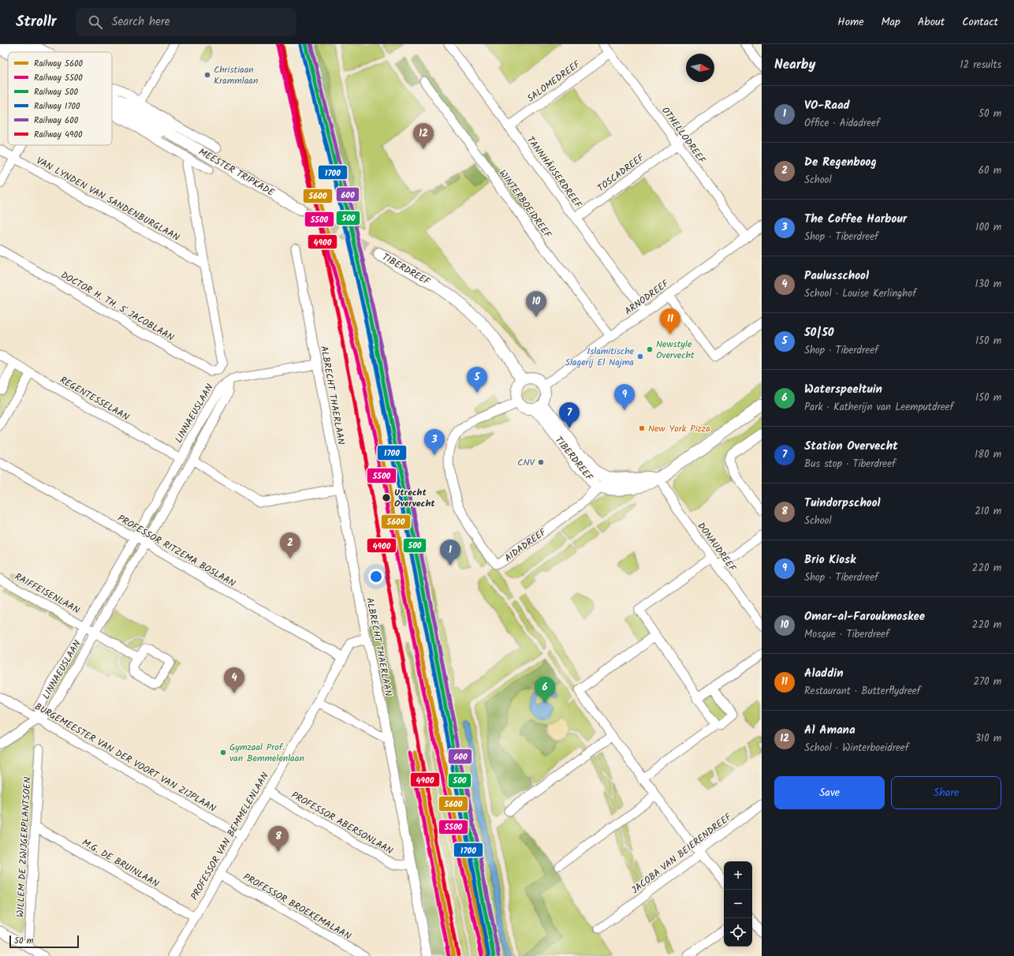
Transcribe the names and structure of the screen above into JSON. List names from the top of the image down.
{
  "streets": {
    "street": [
      "SALOMEDREEF",
      "OTHELLODREEF",
      "MEESTER TRIPKADE",
      "TANNHÄUSERDREEF",
      "TOSCADREEF",
      "VAN LYNDEN VAN SANDENBURGLAAN",
      "WINTERBOEIDREEF",
      "TIBERDREEF",
      "ARNODREEF",
      "DOCTOR H. TH. S' JACOBLAAN",
      "ALBRECHT THAERLAAN",
      "REGENTESSELAAN",
      "LINNAEUSLAAN",
      "AIDADREEF",
      "DONAUDREEF",
      "PROFESSOR RITZEMA BOSLAAN",
      "RAIFFEISENLAAN",
      "BURGEMEESTER VAN DER VOORT VAN ZIJPLAAN",
      "PROFESSOR ABERSONLAAN",
      "PROFESSOR VAN BEMMELENLAAN",
      "WILLEM DE ZWIJGERPLANTSOEN",
      "JACOBA VAN BEIERENDREEF",
      "M.G. DE BRUINLAAN",
      "PROFESSOR BROEKEMALAAN"
    ]
  },
  "crossings": [
    ["SALOMEDREEF", "OTHELLODREEF"],
    ["SALOMEDREEF", "TANNHÄUSERDREEF"],
    ["OTHELLODREEF", "TOSCADREEF"],
    ["OTHELLODREEF", "ARNODREEF"],
    ["TANNHÄUSERDREEF", "TOSCADREEF"],
    ["TANNHÄUSERDREEF", "ARNODREEF"],
    ["VAN LYNDEN VAN SANDENBURGLAAN", "DOCTOR H. TH. S' JACOBLAAN"],
    ["WINTERBOEIDREEF", "ARNODREEF"],
    ["TIBERDREEF", "ARNODREEF"],
    ["TIBERDREEF", "AIDADREEF"],
    ["TIBERDREEF", "DONAUDREEF"],
    ["ARNODREEF", "AIDADREEF"],
    ["ALBRECHT THAERLAAN", "PROFESSOR ABERSONLAAN"],
    ["ALBRECHT THAERLAAN", "PROFESSOR VAN BEMMELENLAAN"],
    ["REGENTESSELAAN", "LINNAEUSLAAN"],
    ["LINNAEUSLAAN", "PROFESSOR RITZEMA BOSLAAN"],
    ["LINNAEUSLAAN", "RAIFFEISENLAAN"],
    ["LINNAEUSLAAN", "BURGEMEESTER VAN DER VOORT VAN ZIJPLAAN"],
    ["PROFESSOR RITZEMA BOSLAAN", "PROFESSOR VAN BEMMELENLAAN"],
    ["BURGEMEESTER VAN DER VOORT VAN ZIJPLAAN", "PROFESSOR VAN BEMMELENLAAN"],
    ["PROFESSOR ABERSONLAAN", "PROFESSOR VAN BEMMELENLAAN"],
    ["PROFESSOR VAN BEMMELENLAAN", "M.G. DE BRUINLAAN"],
    ["PROFESSOR VAN BEMMELENLAAN", "PROFESSOR BROEKEMALAAN"],
    ["WILLEM DE ZWIJGERPLANTSOEN", "M.G. DE BRUINLAAN"]
  ],
  "places": [
    "Christiaan Krammlaan",
    "Newstyle Overvecht",
    "Islamitische Slagerij El Najma",
    "New York Pizza",
    "CNV",
    "Utrecht Overvecht",
    "Gymzaal Prof. van Bemmelenlaan"
  ],
  "lines": [
    "rail line 5600",
    "rail line 500",
    "rail line 600",
    "rail line 4900",
    "rail line 5500",
    "rail line 1700"
  ],
  "legend": [
    "Railway 5600",
    "Railway 5500",
    "Railway 500",
    "Railway 1700",
    "Railway 600",
    "Railway 4900"
  ],
  "scale_bar": "50 m",
  "north": "right",
  "page": {
    "header": "Strollr",
    "search": "Search here",
    "nav": [
      "Home",
      "Map",
      "About",
      "Contact"
    ],
    "heading": ["Nearby", "12 results"],
    "list": [
      {
        "mark": "1",
        "name": "VO-Raad",
        "note": "Office · Aidadreef",
        "value": "50 m"
      },
      {
        "mark": "2",
        "name": "De Regenboog",
        "note": "School",
        "value": "60 m"
      },
      {
        "mark": "3",
        "name": "The Coffee Harbour",
        "note": "Shop · Tiberdreef",
        "value": "100 m"
      },
      {
        "mark": "4",
        "name": "Paulusschool",
        "note": "School · Louise Kerlinghof",
        "value": "130 m"
      },
      {
        "mark": "5",
        "name": "50|50",
        "note": "Shop · Tiberdreef",
        "value": "150 m"
      },
      {
        "mark": "6",
        "name": "Waterspeeltuin",
        "note": "Park · Katherijn van Leemputdreef",
        "value": "150 m"
      },
      {
        "mark": "7",
        "name": "Station Overvecht",
        "note": "Bus stop · Tiberdreef",
        "value": "180 m"
      },
      {
        "mark": "8",
        "name": "Tuindorpschool",
        "note": "School",
        "value": "210 m"
      },
      {
        "mark": "9",
        "name": "Brio Kiosk",
        "note": "Shop · Tiberdreef",
        "value": "220 m"
      },
      {
        "mark": "10",
        "name": "Omar-al-Faroukmoskee",
        "note": "Mosque · Tiberdreef",
        "value": "220 m"
      },
      {
        "mark": "11",
        "name": "Aladdin",
        "note": "Restaurant · Butterflydreef",
        "value": "270 m"
      },
      {
        "mark": "12",
        "name": "Al Amana",
        "note": "School · Winterboeidreef",
        "value": "310 m"
      }
    ],
    "pins": [
      "12",
      "10",
      "11",
      "5",
      "9",
      "7",
      "3",
      "2",
      "1",
      "4",
      "6",
      "8"
    ],
    "buttons": ["Save", "Share"],
    "map_buttons": ["+", "−"],
    "scale": "50 m"
  }
}
